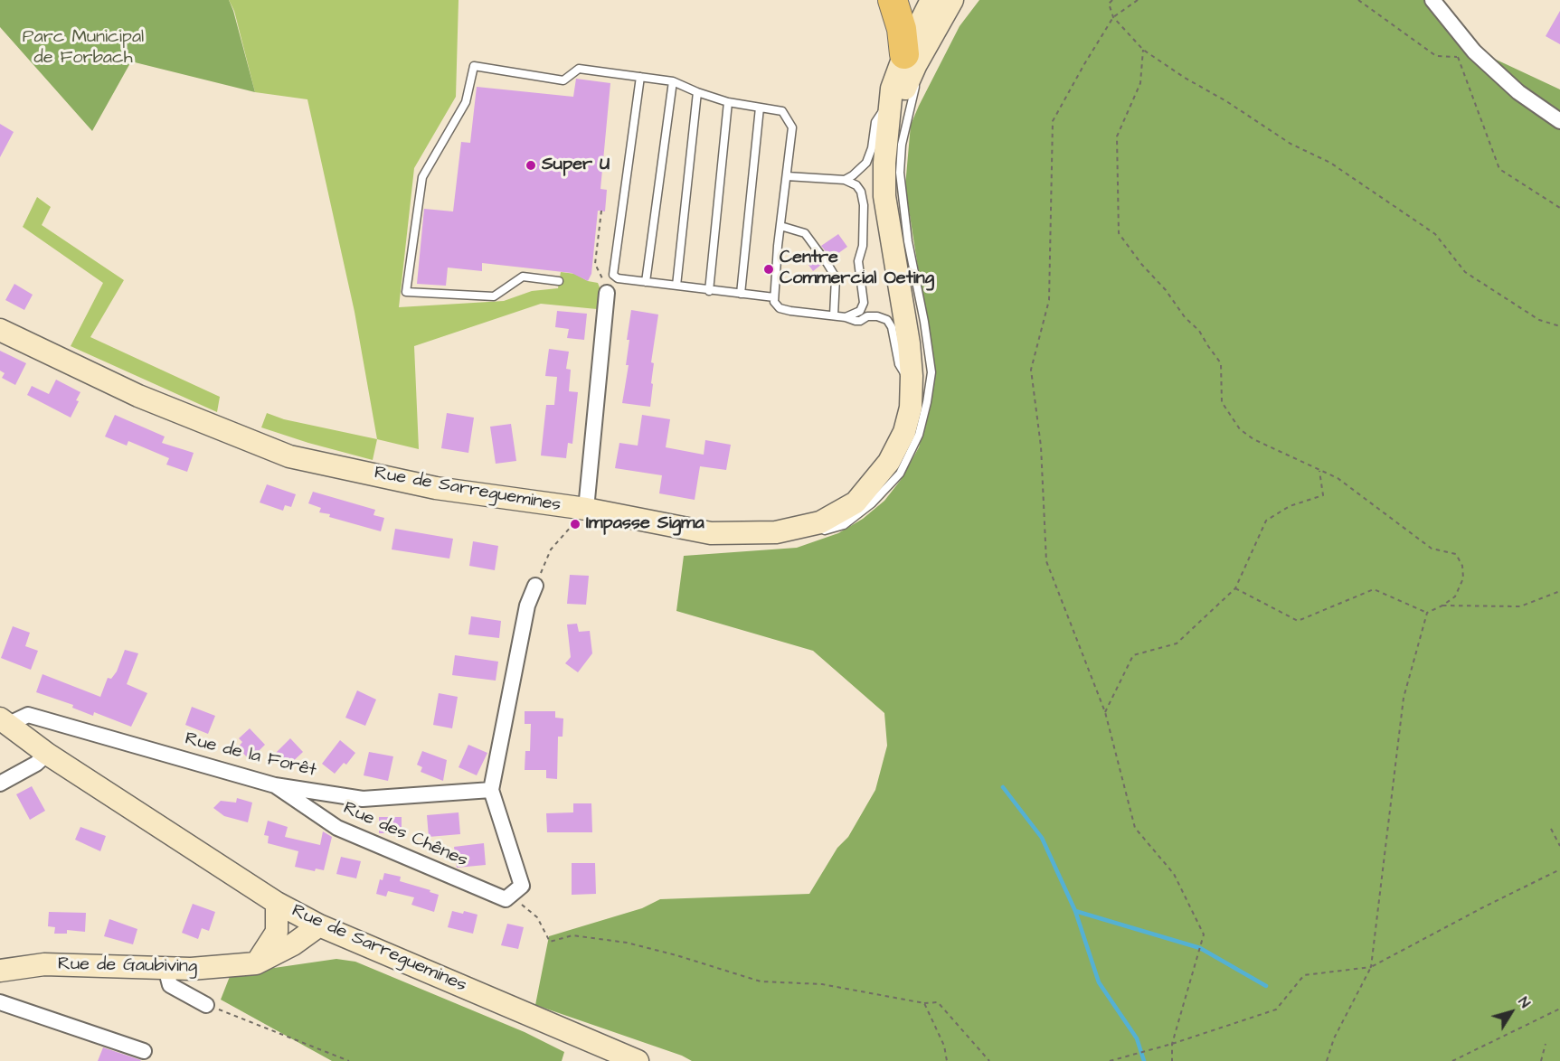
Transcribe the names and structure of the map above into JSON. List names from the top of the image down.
{
  "streets": {
    "main road": ["Rue de Sarreguemines", "Rue de Gaubiving"],
    "street": ["Rue de la Forêt", "Rue des Chênes"]
  },
  "crossings": [
    ["Rue de Sarreguemines", "Rue de la Forêt"],
    ["Rue de la Forêt", "Rue des Chênes"]
  ],
  "parks": ["Parc Municipal de Forbach"],
  "places": ["Super U", "Centre Commercial Oeting", "Impasse Sigma"],
  "north": "top right"
}
